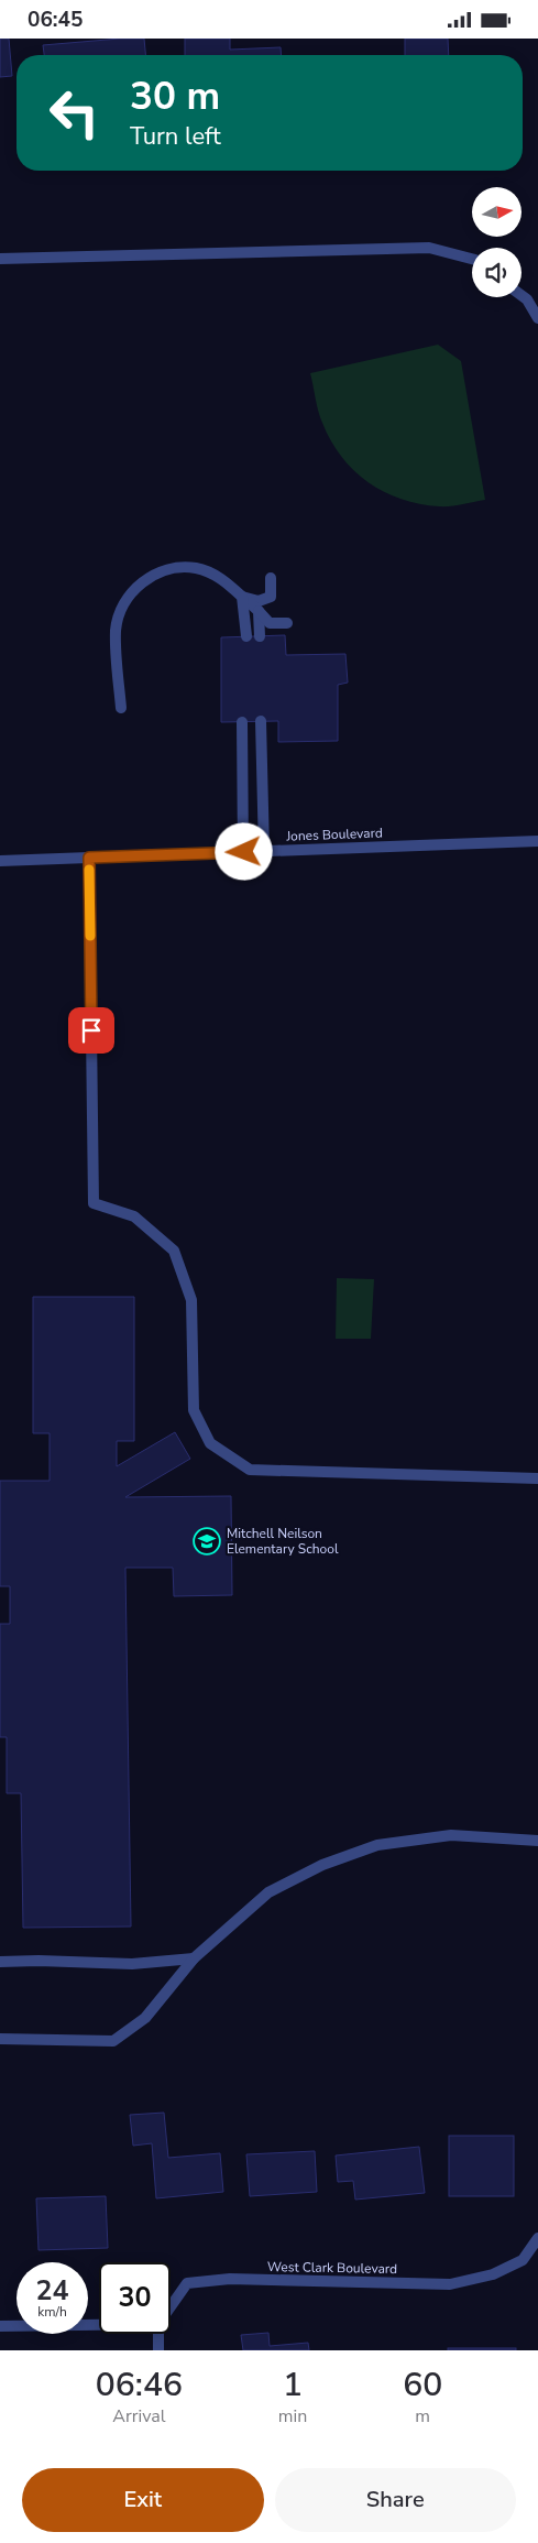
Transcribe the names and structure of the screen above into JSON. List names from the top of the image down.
{
  "streets": {
    "street": ["Jones Boulevard", "West Clark Boulevard"]
  },
  "places": {
    "school or university": ["Mitchell Neilson Elementary School"]
  },
  "north": "right",
  "page": {
    "status": "06:45",
    "turn": ["30 m", "Turn left"],
    "speed": "24 km/h",
    "limit": "30",
    "eta": [
      "06:46",
      "Arrival",
      "1",
      "min",
      "60",
      "m"
    ],
    "buttons": ["Exit", "Share"]
  }
}
